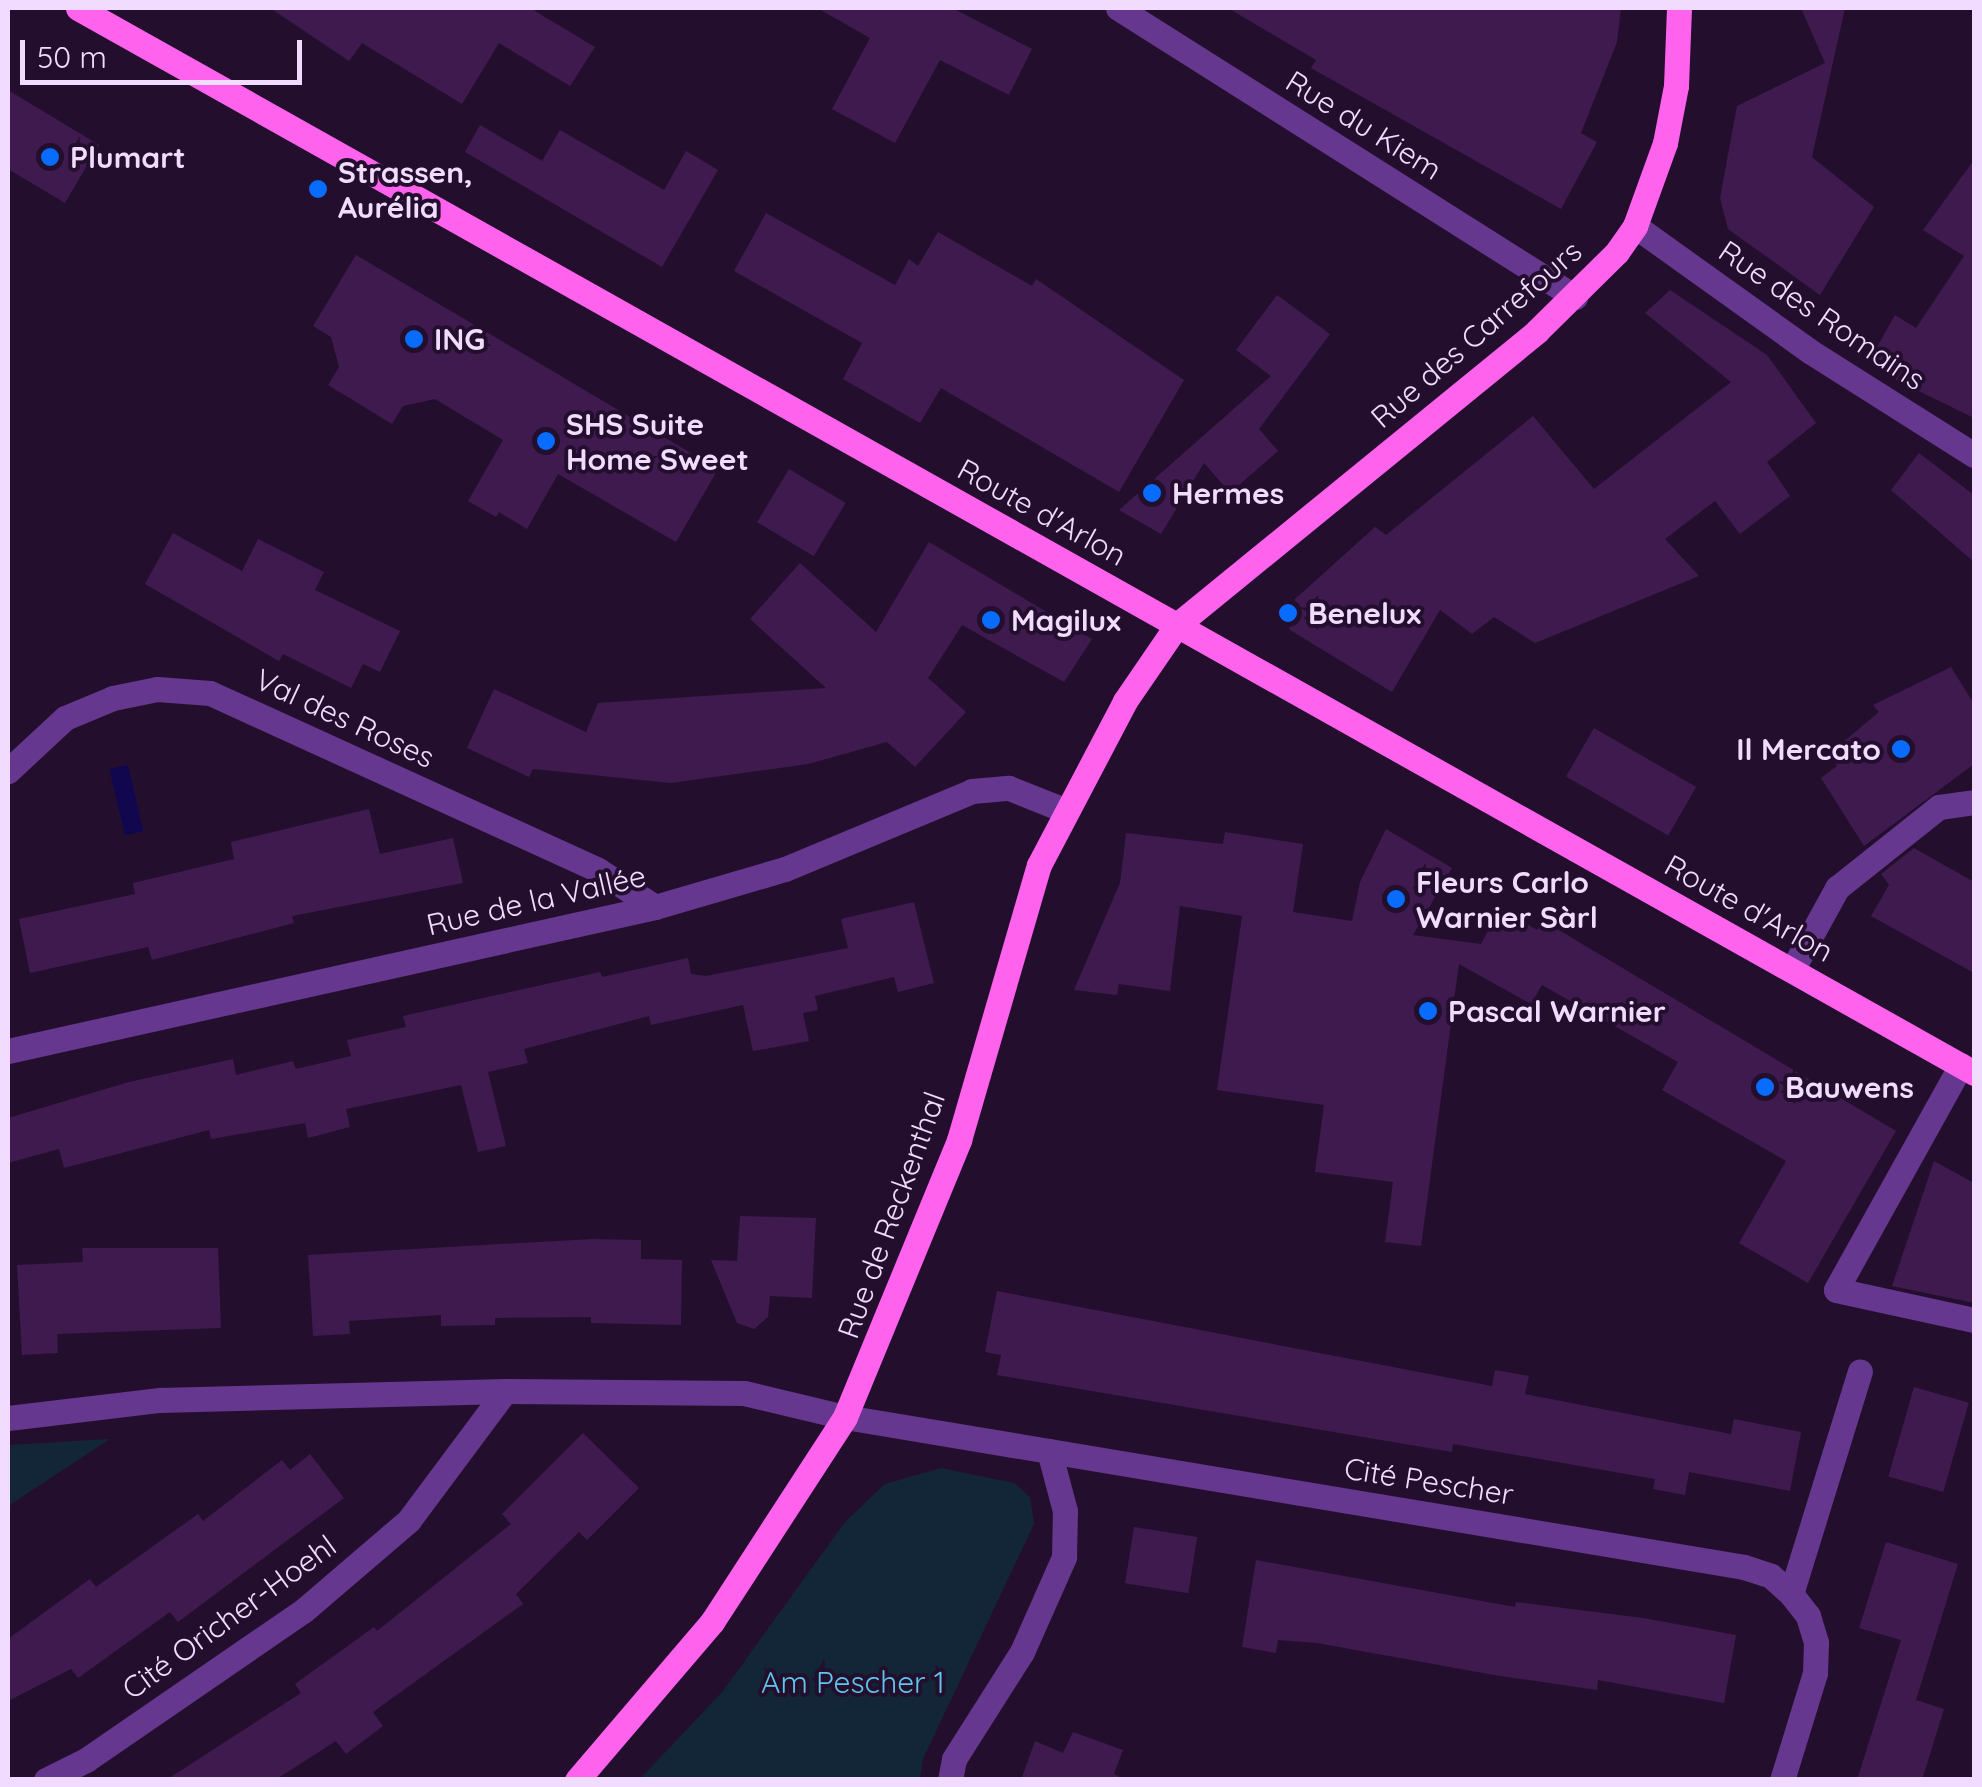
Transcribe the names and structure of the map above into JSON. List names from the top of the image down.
{
  "streets": {
    "main road": ["Rue des Carrefours", "Route d'Arlon", "Rue de Reckenthal"],
    "street": [
      "Rue du Kiem",
      "Rue des Romains",
      "Val des Roses",
      "Rue de la Vallée",
      "Cité Pescher",
      "Cité Oricher-Hoehl"
    ]
  },
  "crossings": [
    ["Rue du Kiem", "Rue des Carrefours"],
    ["Rue des Romains", "Rue des Carrefours"],
    ["Rue des Carrefours", "Route d'Arlon"],
    ["Rue des Carrefours", "Rue de Reckenthal"],
    ["Route d'Arlon", "Rue de Reckenthal"],
    ["Val des Roses", "Rue de la Vallée"],
    ["Rue de la Vallée", "Rue de Reckenthal"],
    ["Rue de Reckenthal", "Cité Pescher"]
  ],
  "parks": ["Am Pescher 1"],
  "places": [
    "Plumart",
    "Strassen, Aurélia",
    "ING",
    "SHS Suite Home Sweet",
    "Hermes",
    "Benelux",
    "Magilux",
    "Il Mercato",
    "Fleurs Carlo Warnier Sàrl",
    "Pascal Warnier",
    "Bauwens"
  ],
  "scale_bar": "50 m"
}
